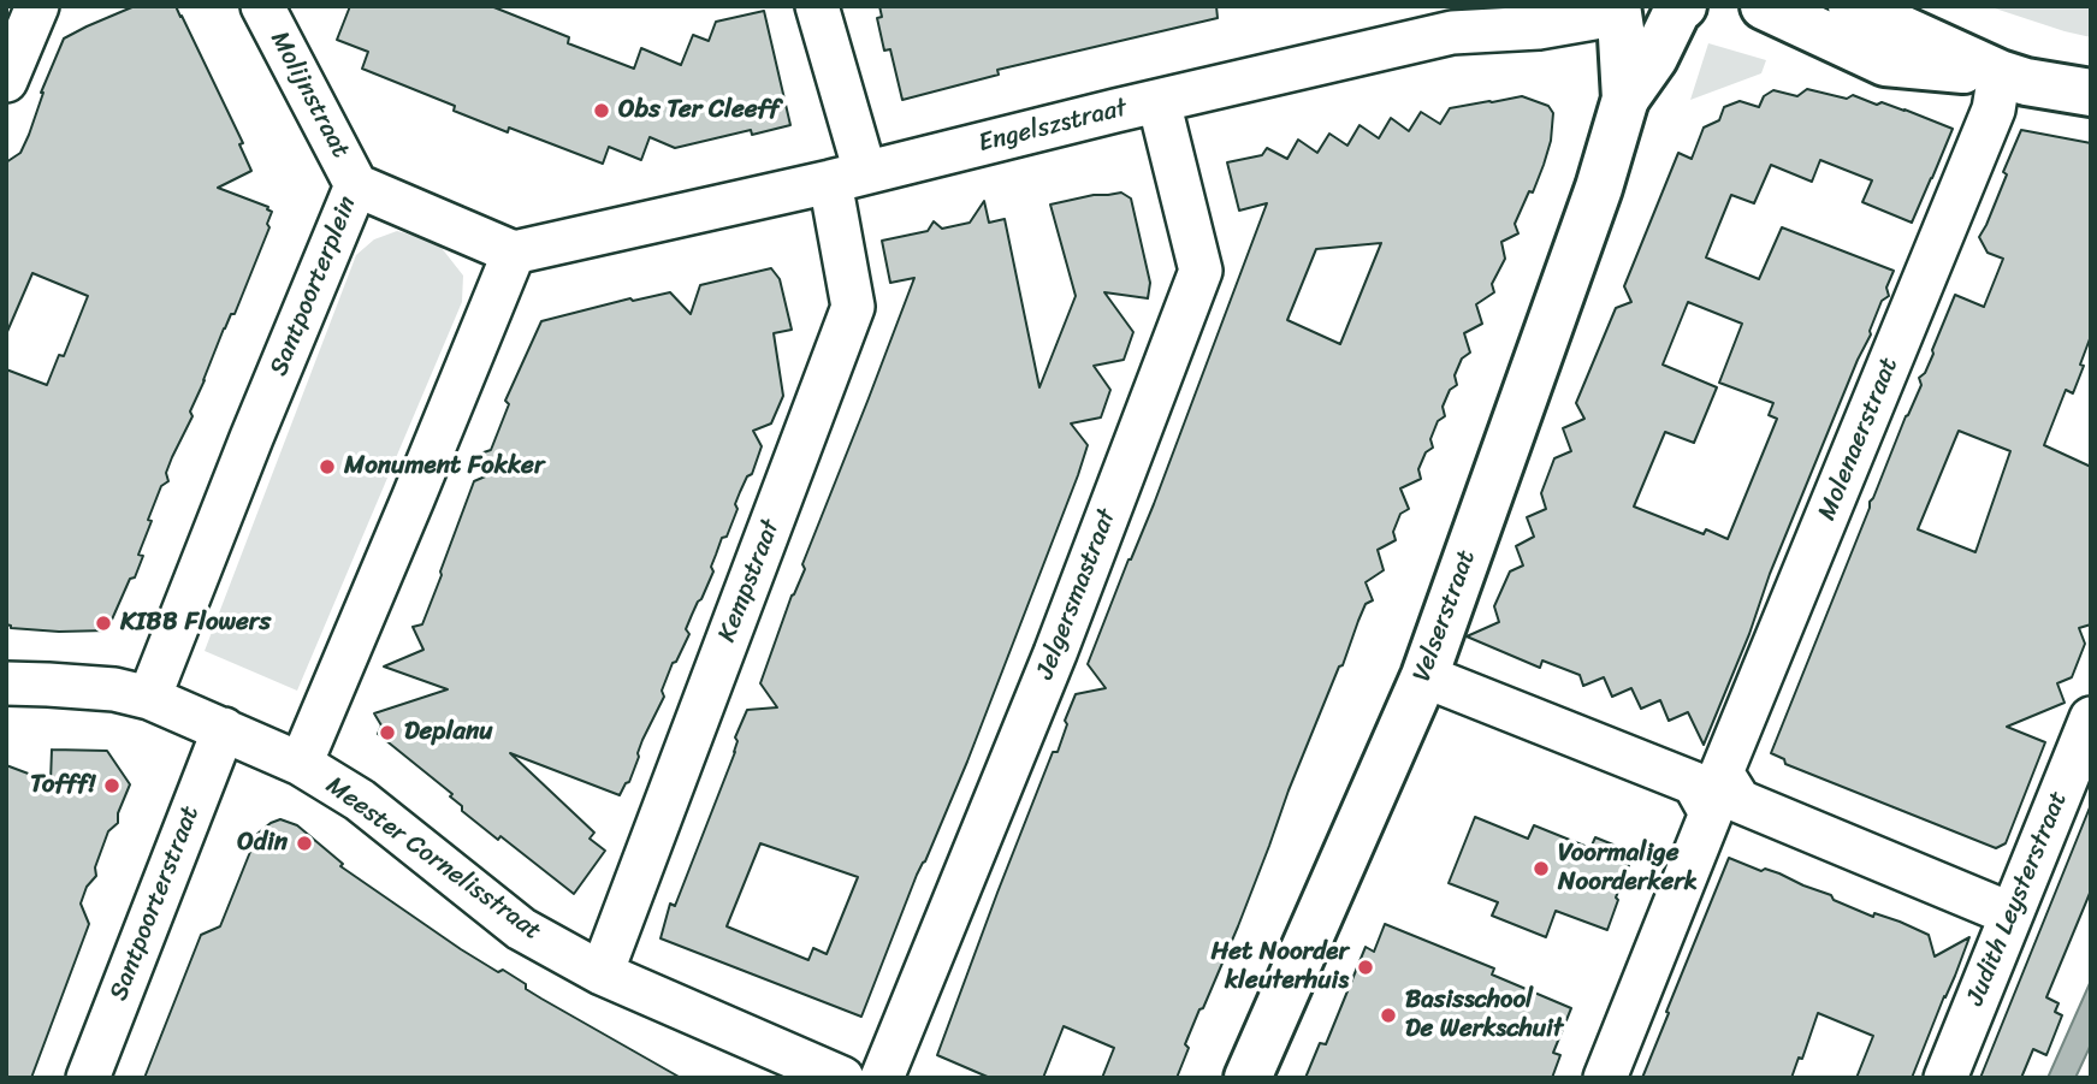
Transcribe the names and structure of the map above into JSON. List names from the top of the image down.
{
  "streets": {
    "street": [
      "Molijnstraat",
      "Engelszstraat",
      "Santpoorterplein",
      "Molenaerstraat",
      "Kempstraat",
      "Jelgersmastraat",
      "Velserstraat",
      "Meester Cornelisstraat",
      "Judith Leysterstraat",
      "Santpoorterstraat"
    ]
  },
  "crossings": [
    ["Molijnstraat", "Santpoorterplein"],
    ["Engelszstraat", "Santpoorterplein"],
    ["Engelszstraat", "Kempstraat"],
    ["Engelszstraat", "Jelgersmastraat"],
    ["Engelszstraat", "Velserstraat"],
    ["Kempstraat", "Meester Cornelisstraat"]
  ],
  "places": [
    "Obs Ter Cleeff",
    "Monument Fokker",
    "KIBB Flowers",
    "Deplanu",
    "Tofff!",
    "Odin",
    "Voormalige Noorderkerk",
    "Het Noorder kleuterhuis",
    "Basisschool De Werkschuit"
  ]
}
